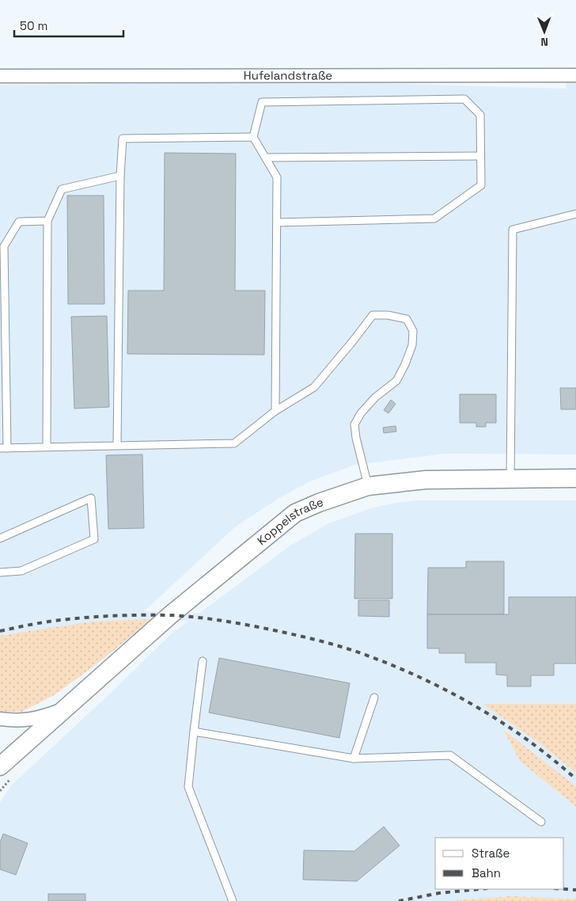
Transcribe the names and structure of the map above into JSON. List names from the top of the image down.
{
  "streets": {
    "street": ["Hufelandstraße", "Koppelstraße"]
  },
  "legend": ["Straße", "Bahn"],
  "scale_bar": "50 m",
  "north": "bottom"
}
